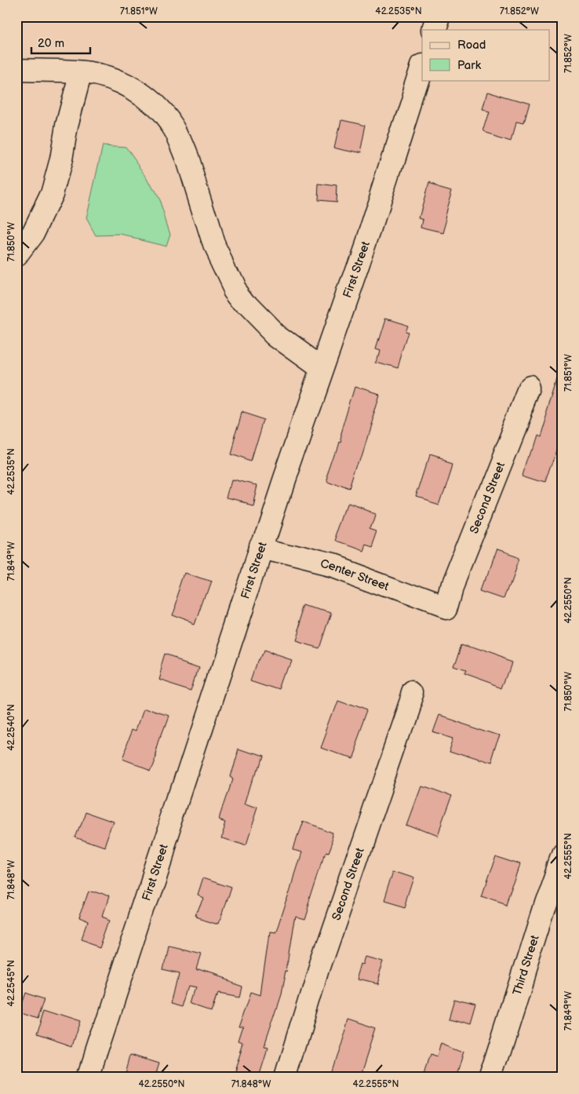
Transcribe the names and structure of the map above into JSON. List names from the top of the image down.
{
  "streets": {
    "street": [
      "First Street",
      "Second Street",
      "Center Street",
      "Third Street"
    ]
  },
  "crossings": [
    ["First Street", "Center Street"],
    ["Second Street", "Center Street"]
  ],
  "legend": ["Road", "Park"],
  "scale_bar": "20 m",
  "coordinates": [
    "71.851°W",
    "42.2535°N",
    "71.852°W",
    "71.850°W",
    "71.849°W",
    "42.2550°N",
    "42.2540°N",
    "42.2555°N",
    "71.848°W",
    "42.2545°N"
  ]
}
